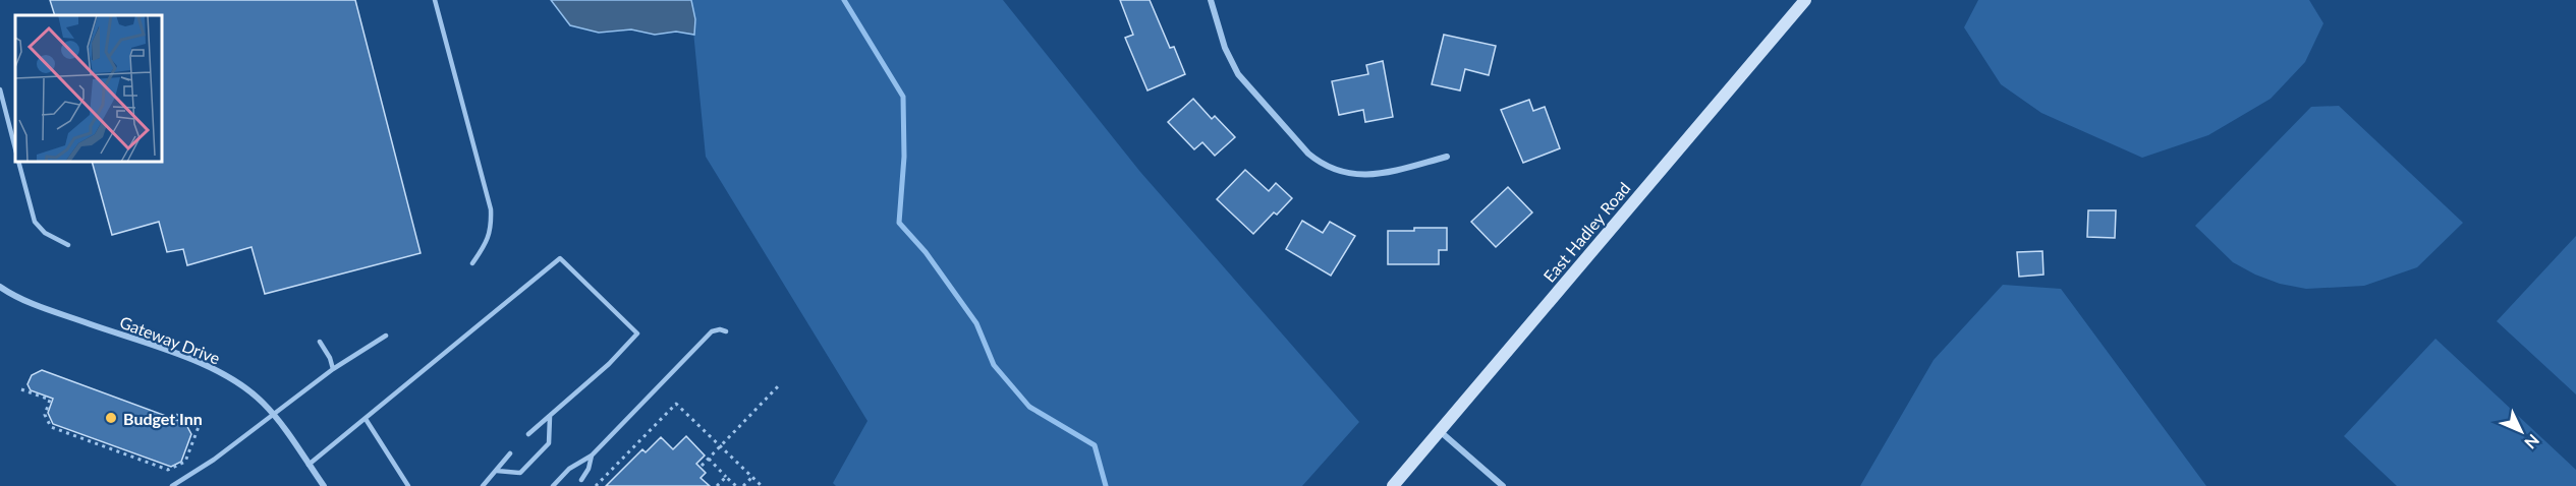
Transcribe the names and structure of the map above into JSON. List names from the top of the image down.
{
  "streets": {
    "street": ["East Hadley Road", "Gateway Drive"]
  },
  "places": ["Budget Inn"],
  "north": "bottom right"
}
